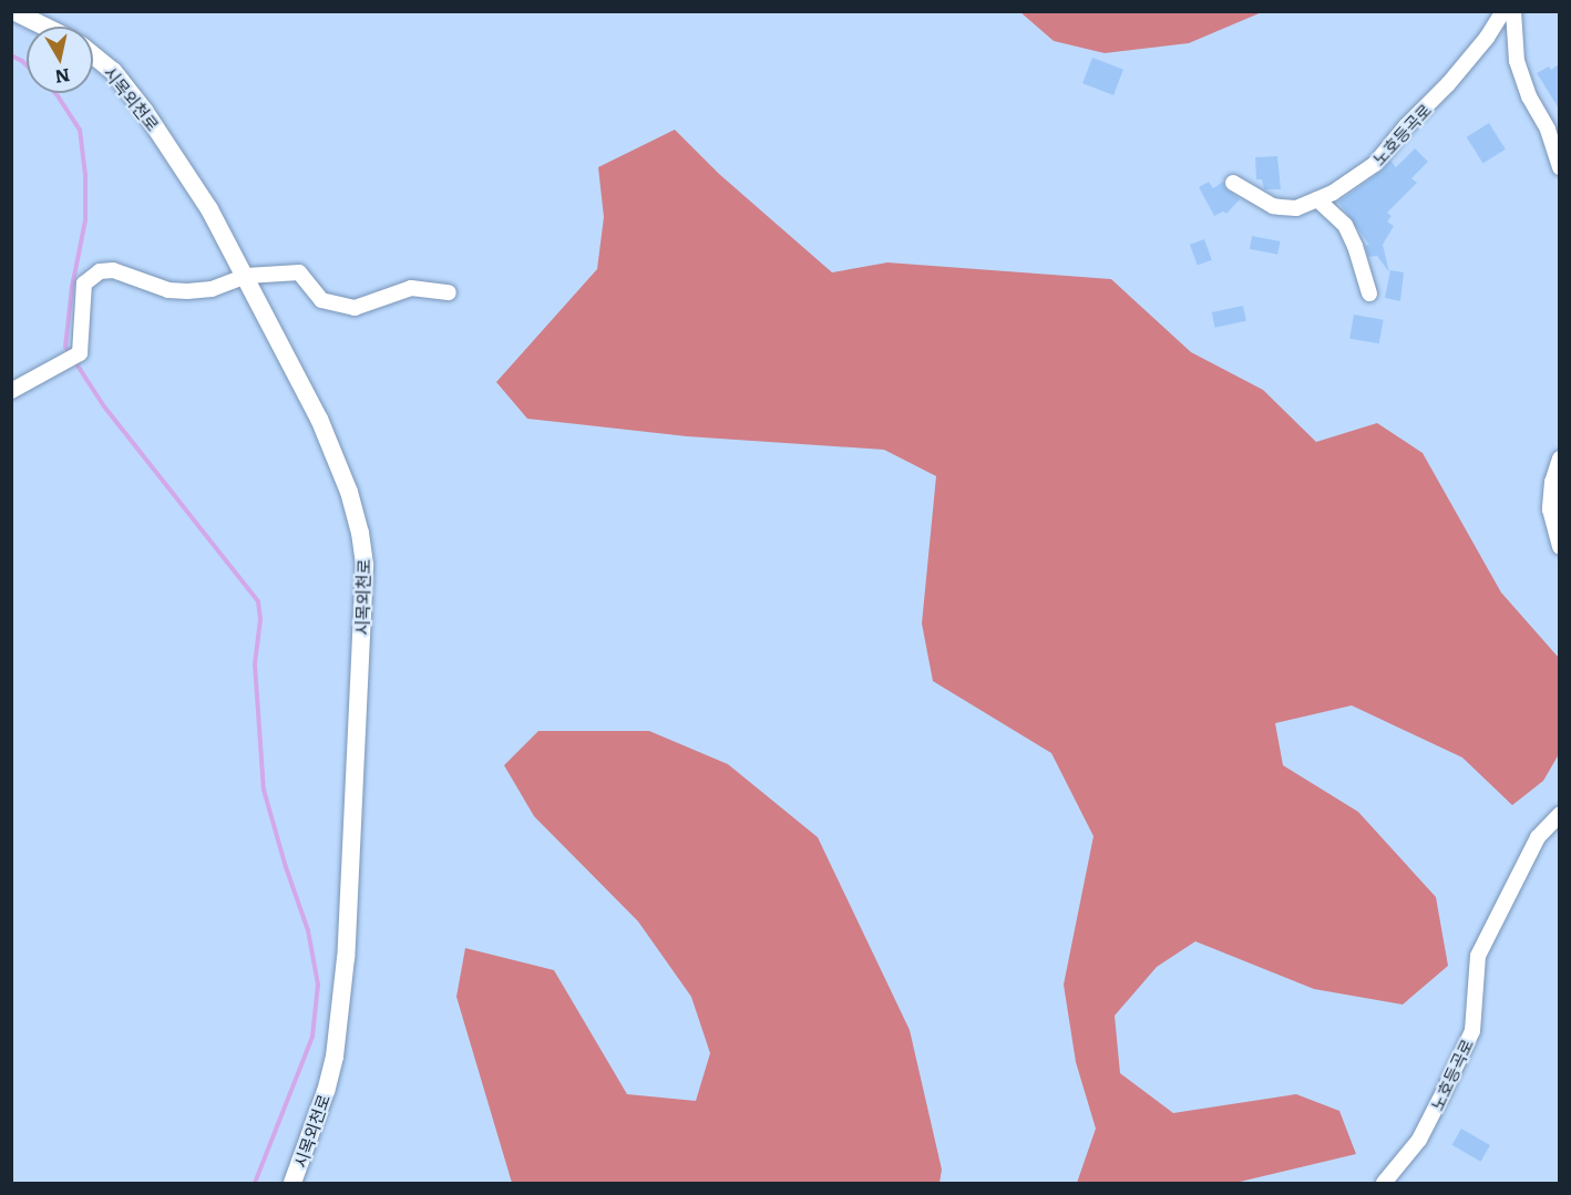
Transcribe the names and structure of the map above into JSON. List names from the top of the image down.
{
  "streets": {
    "street": ["시목외천로", "노호등곡로"]
  },
  "north": "bottom"
}
